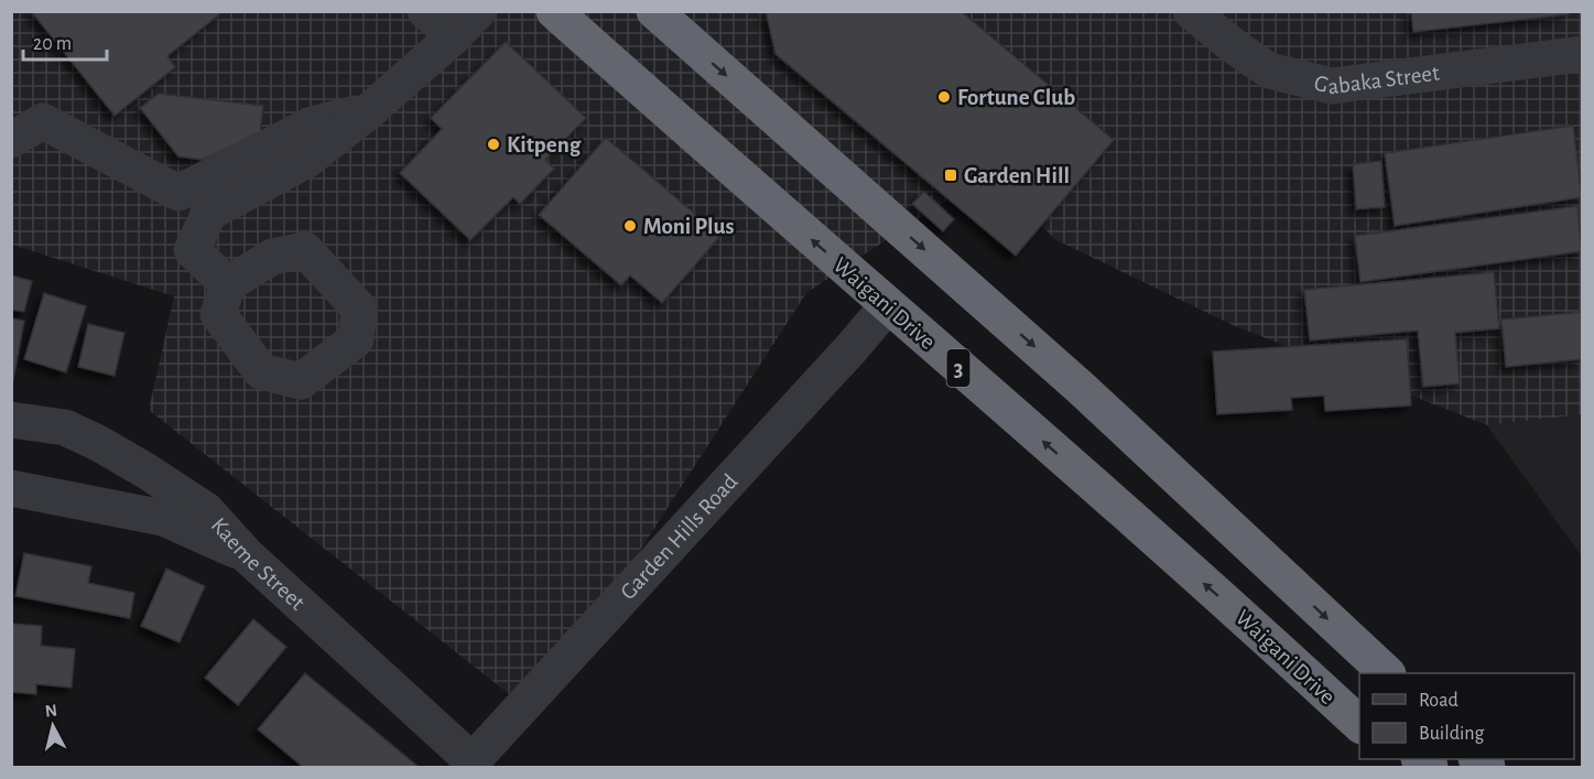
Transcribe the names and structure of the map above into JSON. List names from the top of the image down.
{
  "streets": {
    "highway": ["Waigani Drive", "3"],
    "street": ["Gabaka Street", "Garden Hills Road", "Kaeme Street"]
  },
  "crossings": [
    ["Waigani Drive", "Garden Hills Road"],
    ["Garden Hills Road", "Kaeme Street"]
  ],
  "places": {
    "other": ["Fortune Club", "Kitpeng", "Moni Plus"],
    "transit": ["Garden Hill"]
  },
  "legend": ["Road", "Building"],
  "scale_bar": "20 m",
  "north": "top"
}
